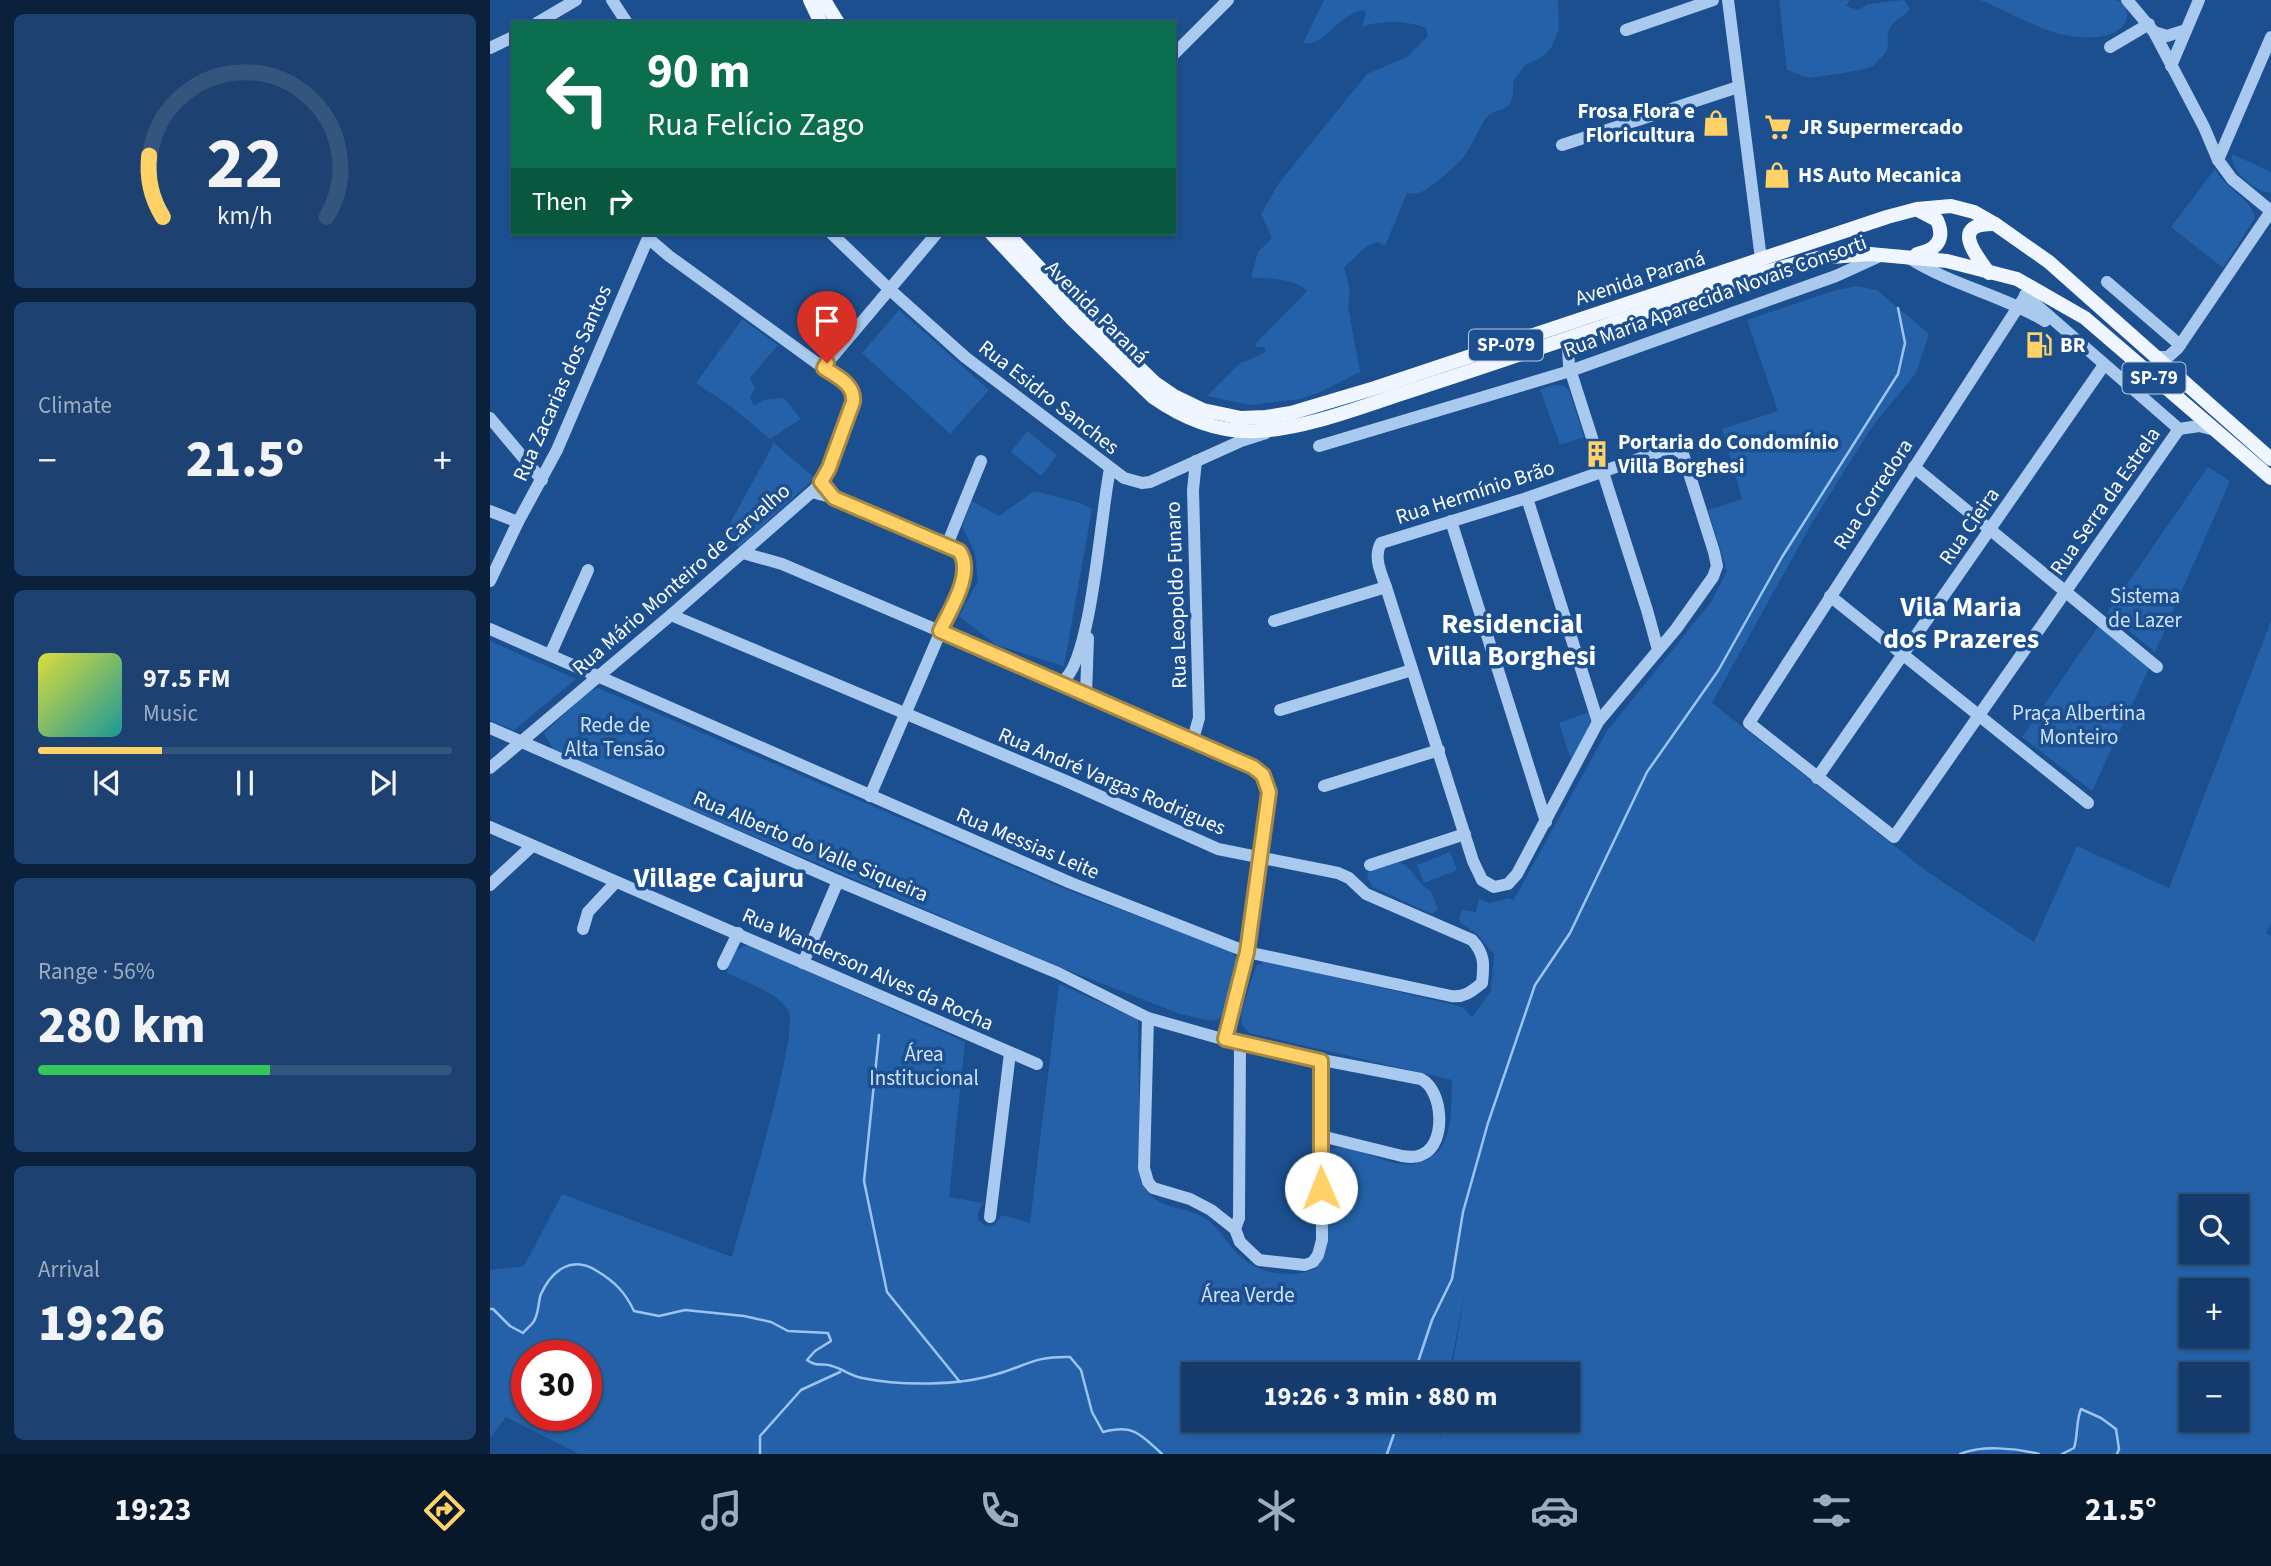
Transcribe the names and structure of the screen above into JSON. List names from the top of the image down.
{
  "streets": {
    "main road": ["Avenida Paraná", "SP-079", "SP-79"],
    "street": [
      "Rua Maria Aparecida Novais Consorti",
      "Rua Zacarias dos Santos",
      "Rua Esidro Sanches",
      "Rua Hermínio Brão",
      "Rua Corredora",
      "Rua Serra da Estrela",
      "Rua Cieira",
      "Rua Mário Monteiro de Carvalho",
      "Rua Leopoldo Funaro",
      "Rua André Vargas Rodrigues",
      "Rua Messias Leite",
      "Rua Alberto do Valle Siqueira",
      "Rua Wanderson Alves da Rocha"
    ]
  },
  "crossings": [
    ["Avenida Paraná", "Rua Maria Aparecida Novais Consorti"],
    ["Avenida Paraná", "SP-079"],
    ["Avenida Paraná", "Rua Esidro Sanches"],
    ["Avenida Paraná", "Rua Corredora"],
    ["Avenida Paraná", "Rua Serra da Estrela"],
    ["Avenida Paraná", "Rua Cieira"],
    ["Rua Esidro Sanches", "Rua Leopoldo Funaro"],
    ["Rua Corredora", "Rua Serra da Estrela"],
    ["Rua Corredora", "Rua Cieira"],
    ["Rua Serra da Estrela", "Rua Cieira"],
    ["Rua Mário Monteiro de Carvalho", "Rua André Vargas Rodrigues"],
    ["Rua Mário Monteiro de Carvalho", "Rua Messias Leite"],
    ["Rua Mário Monteiro de Carvalho", "Rua Alberto do Valle Siqueira"],
    ["Rua André Vargas Rodrigues", "Rua Messias Leite"]
  ],
  "districts": ["Vila Maria dos Prazeres", "Residencial Villa Borghesi", "Village Cajuru"],
  "parks": [
    "Sistema de Lazer",
    "Praça Albertina Monteiro",
    "Rede de Alta Tensão",
    "Área Institucional",
    "Área Verde"
  ],
  "places": {
    "shop": ["Frosa Flora e Floricultura", "HS Auto Mecanica"],
    "supermarket": ["JR Supermercado"],
    "fuel station": ["BR"],
    "building": ["Portaria do Condomínio Villa Borghesi"]
  },
  "page": {
    "turn": ["90 m", "Rua Felício Zago"],
    "then": "Then",
    "tile": [
      "Climate",
      ["Range · 56%", "280 km"],
      ["Arrival", "19:26"]
    ],
    "heat": ["−", "21.5°", "+"],
    "song": ["97.5 FM", "Music"],
    "map_buttons": ["+", "−"],
    "limit": "30",
    "trip": "19:26 · 3 min · 880 m",
    "tabs": ["19:23", "21.5°"],
    "gauge": ["22", "km/h"]
  }
}
